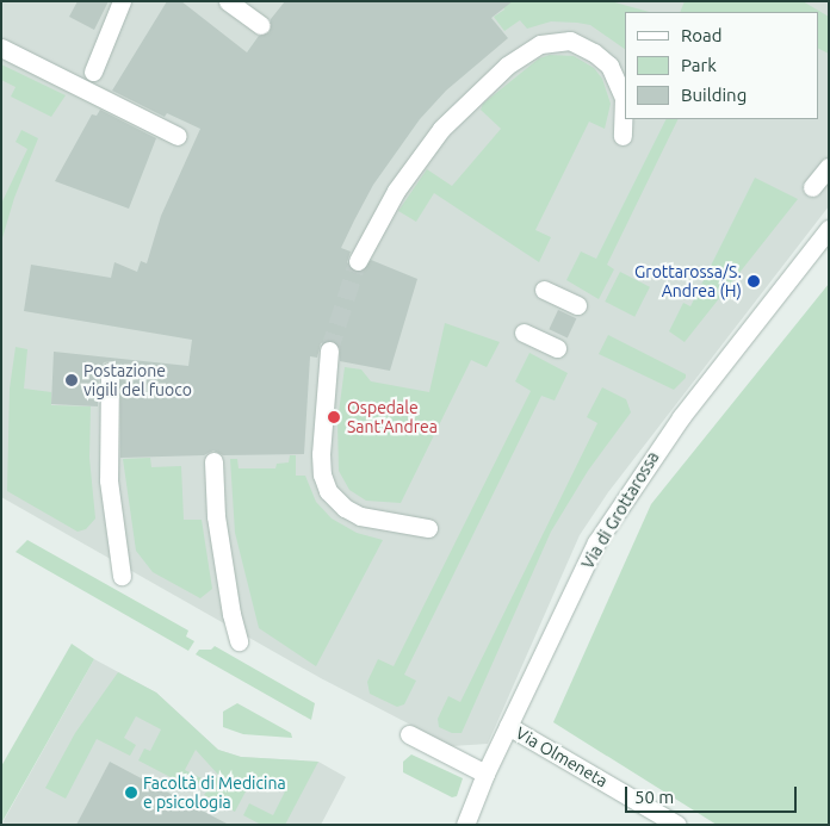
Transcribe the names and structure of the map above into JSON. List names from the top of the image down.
{
  "streets": {
    "street": ["Via di Grottarossa", "Via Olmeneta"]
  },
  "crossings": [
    ["Via di Grottarossa", "Via Olmeneta"]
  ],
  "places": [
    "Grottarossa/S. Andrea (H)",
    "Postazione vigili del fuoco",
    "Ospedale Sant'Andrea",
    "Facoltà di Medicina e psicologia"
  ],
  "legend": ["Road", "Park", "Building"],
  "scale_bar": "50 m"
}
